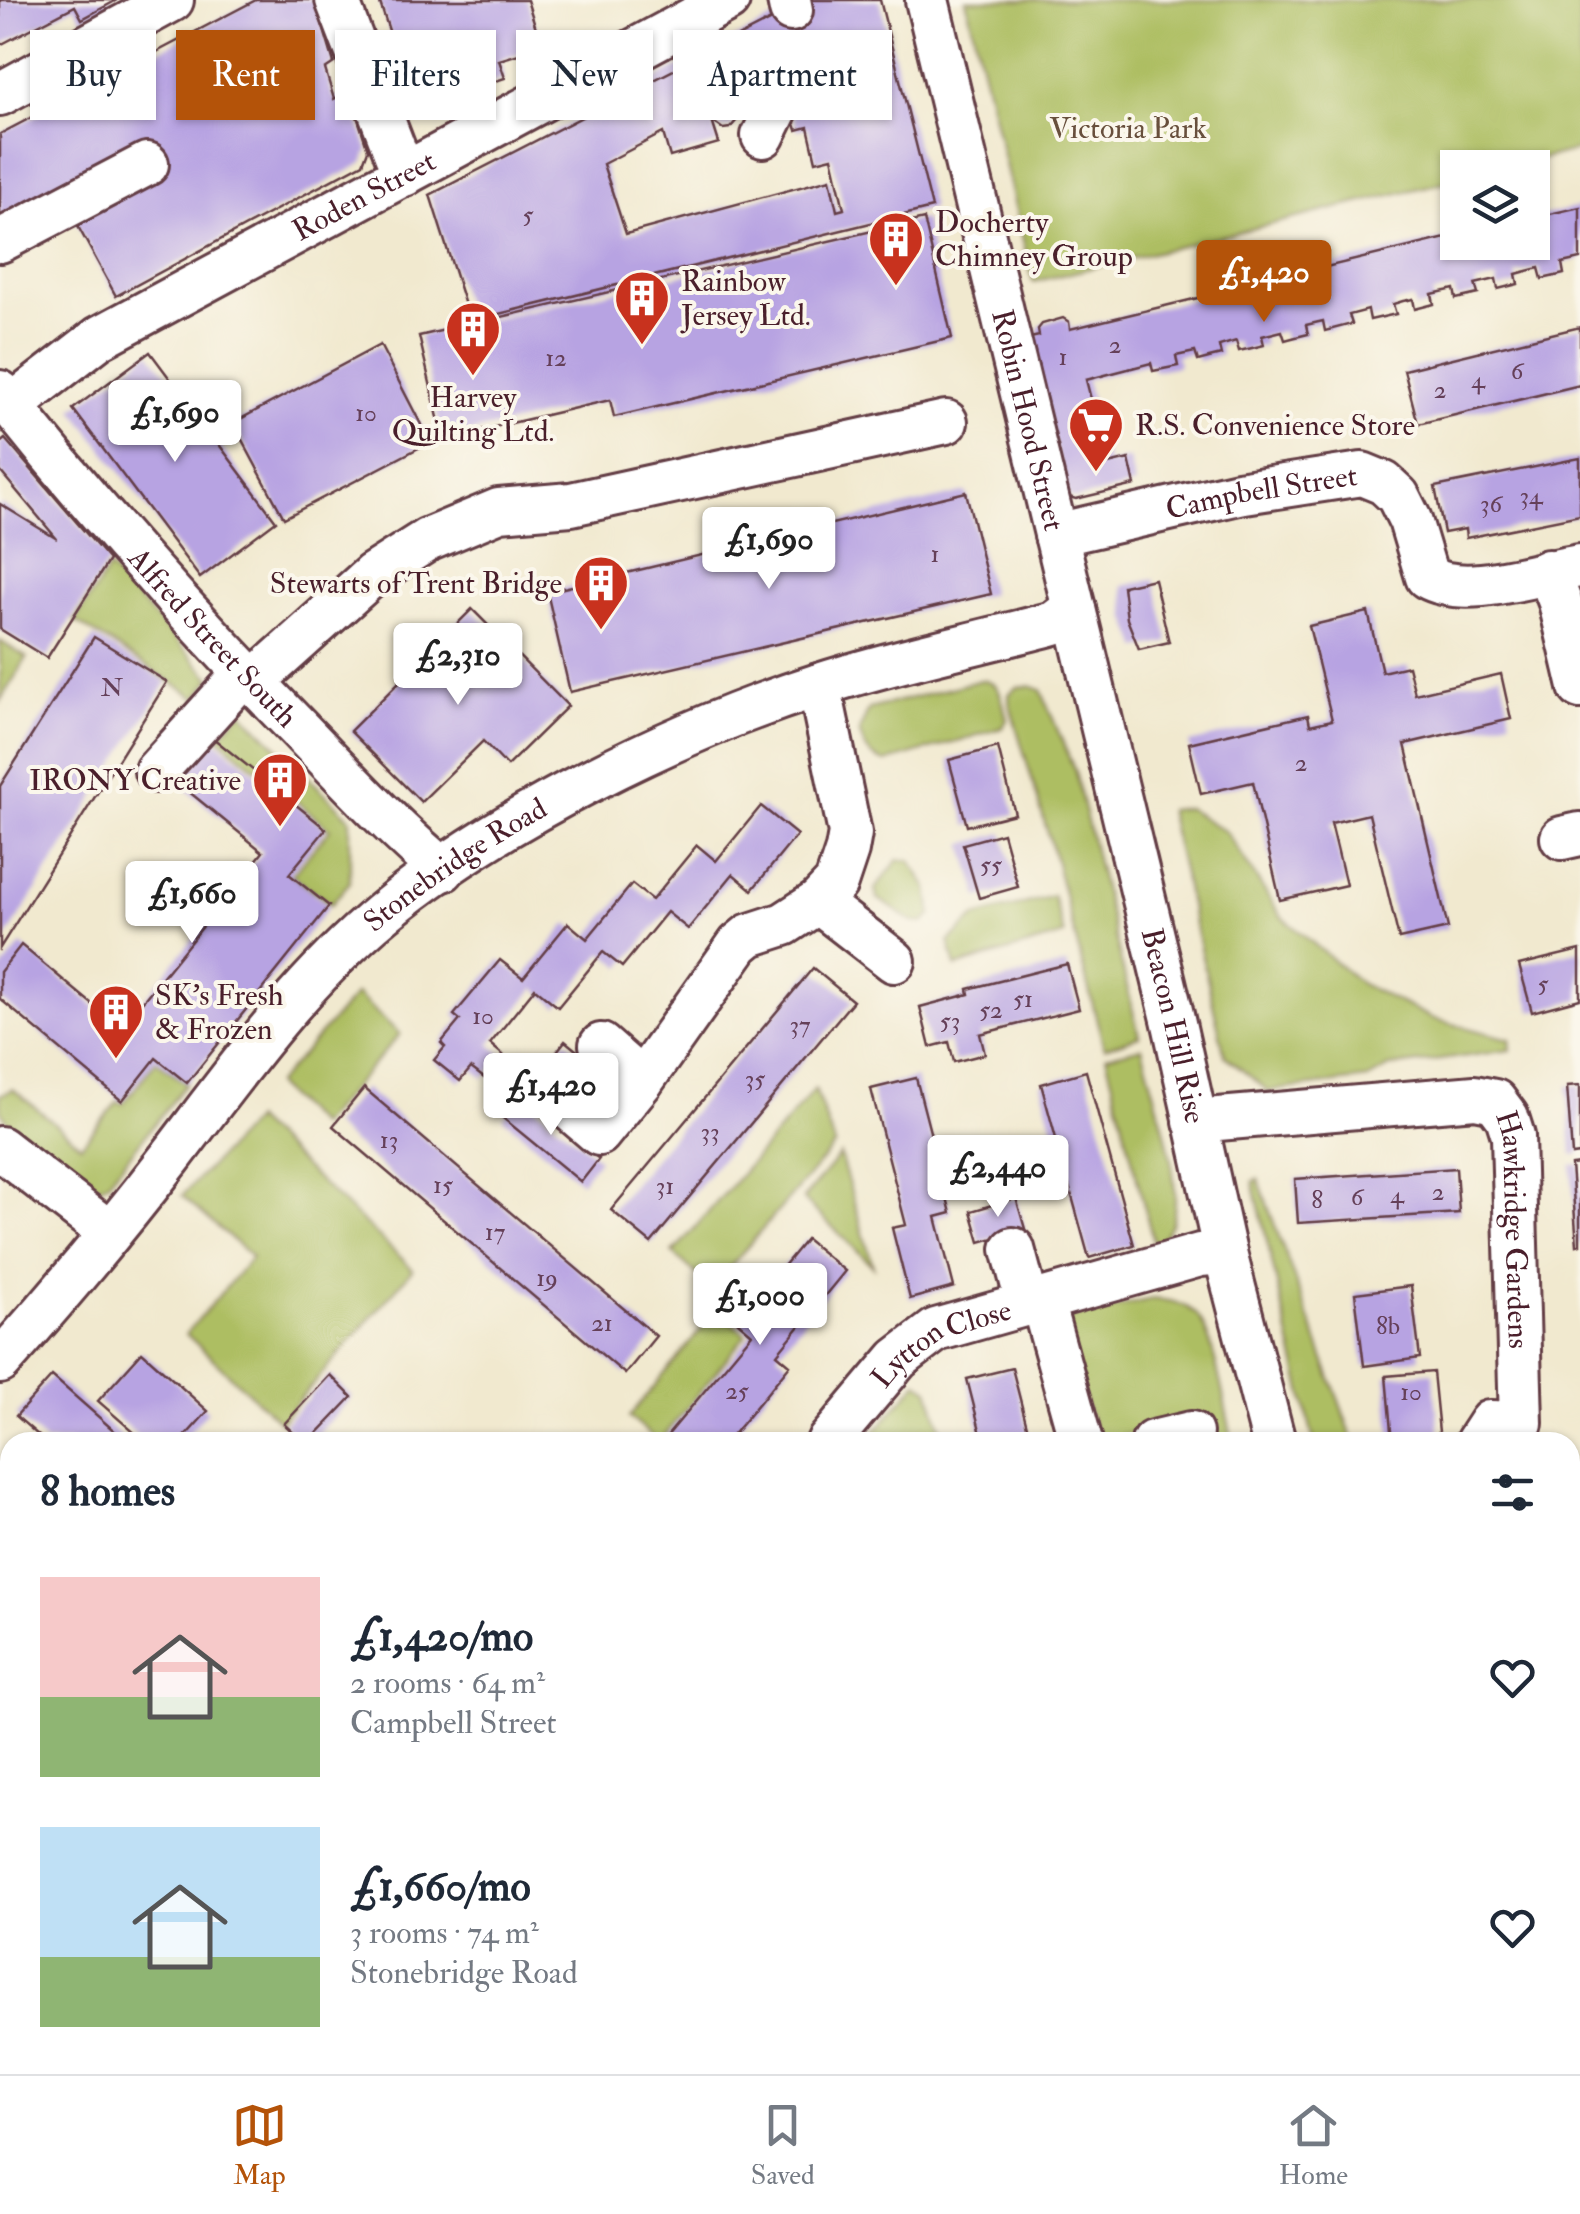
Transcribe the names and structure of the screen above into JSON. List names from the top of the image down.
{
  "streets": {
    "street": [
      "Roden Street",
      "Robin Hood Street",
      "Campbell Street",
      "Alfred Street South",
      "Stonebridge Road",
      "Beacon Hill Rise",
      "Hawkridge Gardens",
      "Lytton Close"
    ]
  },
  "crossings": [
    ["Roden Street", "Alfred Street South"],
    ["Robin Hood Street", "Campbell Street"],
    ["Robin Hood Street", "Stonebridge Road"],
    ["Robin Hood Street", "Beacon Hill Rise"],
    ["Alfred Street South", "Stonebridge Road"],
    ["Stonebridge Road", "Beacon Hill Rise"],
    ["Beacon Hill Rise", "Hawkridge Gardens"],
    ["Beacon Hill Rise", "Lytton Close"]
  ],
  "parks": ["Victoria Park"],
  "places": {
    "building": [
      "Docherty Chimney Group",
      "Rainbow Jersey Ltd.",
      "Harvey Quilting Ltd.",
      "Stewarts of Trent Bridge",
      "IRONY Creative",
      "SK's Fresh & Frozen"
    ],
    "supermarket": ["R.S. Convenience Store"]
  },
  "house_numbers": [
    "5",
    "2",
    "1",
    "12",
    "6",
    "4",
    "2",
    "10",
    "34",
    "36",
    "1",
    "N",
    "2",
    "55",
    "5",
    "51",
    "52",
    "10",
    "53",
    "37",
    "35",
    "33",
    "13",
    "15",
    "31",
    "2",
    "4",
    "6",
    "8",
    "17",
    "19",
    "21",
    "8b",
    "25",
    "10"
  ],
  "page": {
    "chip": [
      "Buy",
      "Rent",
      "Filters",
      "New",
      "Apartment"
    ],
    "price": [
      "£1,420",
      "£1,690",
      "£1,690",
      "£2,310",
      "£1,660",
      "£1,420",
      "£2,440",
      "£1,000"
    ],
    "heading": "8 homes",
    "list": [
      {
        "name": "£1,420/mo",
        "note": "2 rooms · 64 m² · Campbell Street"
      },
      {
        "name": "£1,660/mo",
        "note": "3 rooms · 74 m² · Stonebridge Road"
      }
    ],
    "tabs": ["Map", "Saved", "Home"]
  }
}
